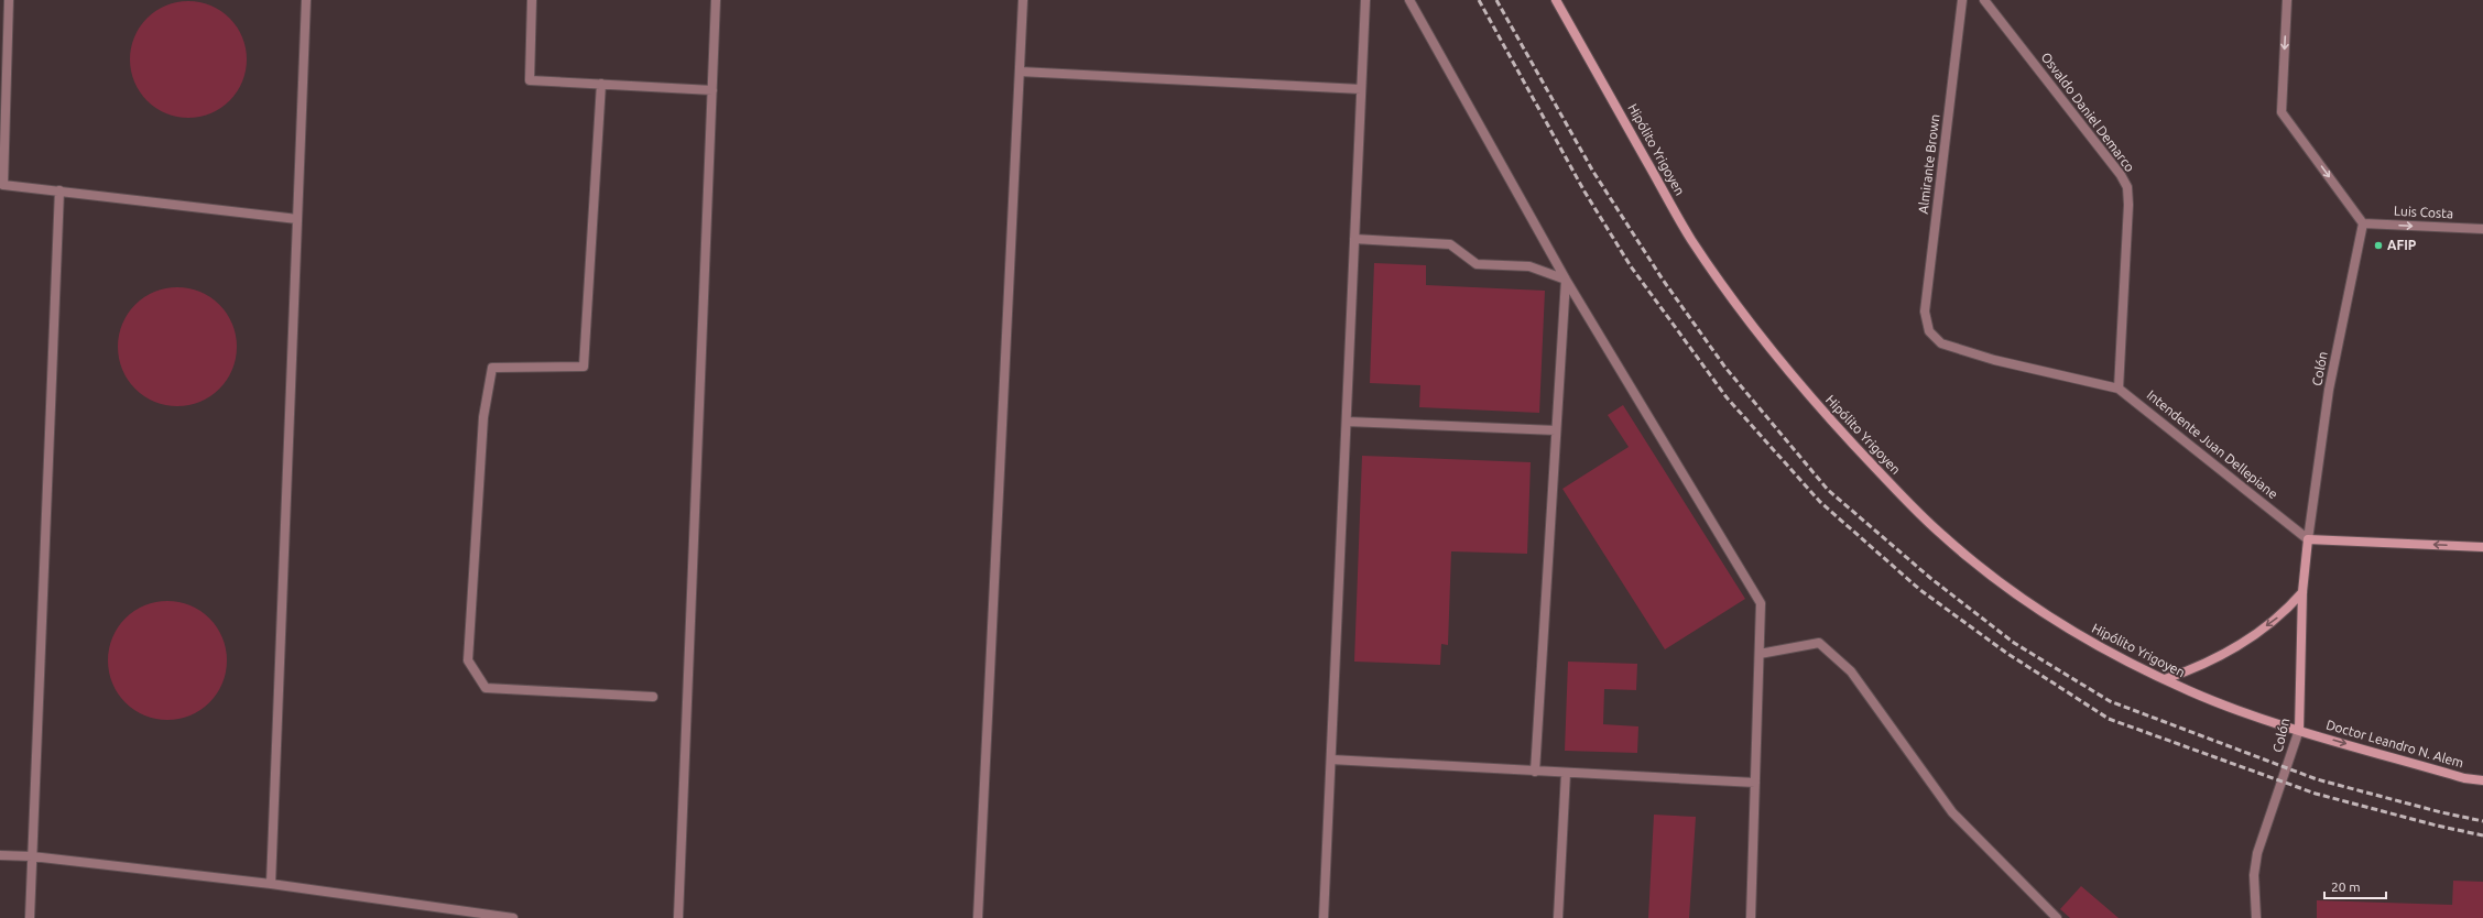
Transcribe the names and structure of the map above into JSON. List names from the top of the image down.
{
  "streets": {
    "street": [
      "Osvaldo Daniel Demarco",
      "Hipólito Yrigoyen",
      "Almirante Brown",
      "Luis Costa",
      "Colón",
      "Intendente Juan Dellepiane",
      "Doctor Leandro N. Alem"
    ]
  },
  "crossings": [
    ["Osvaldo Daniel Demarco", "Intendente Juan Dellepiane"],
    ["Hipólito Yrigoyen", "Colón"],
    ["Hipólito Yrigoyen", "Doctor Leandro N. Alem"],
    ["Almirante Brown", "Intendente Juan Dellepiane"],
    ["Luis Costa", "Colón"],
    ["Colón", "Intendente Juan Dellepiane"],
    ["Colón", "Doctor Leandro N. Alem"]
  ],
  "one_way": ["Luis Costa", "Doctor Leandro N. Alem"],
  "places": ["AFIP"],
  "scale_bar": "20 m"
}
